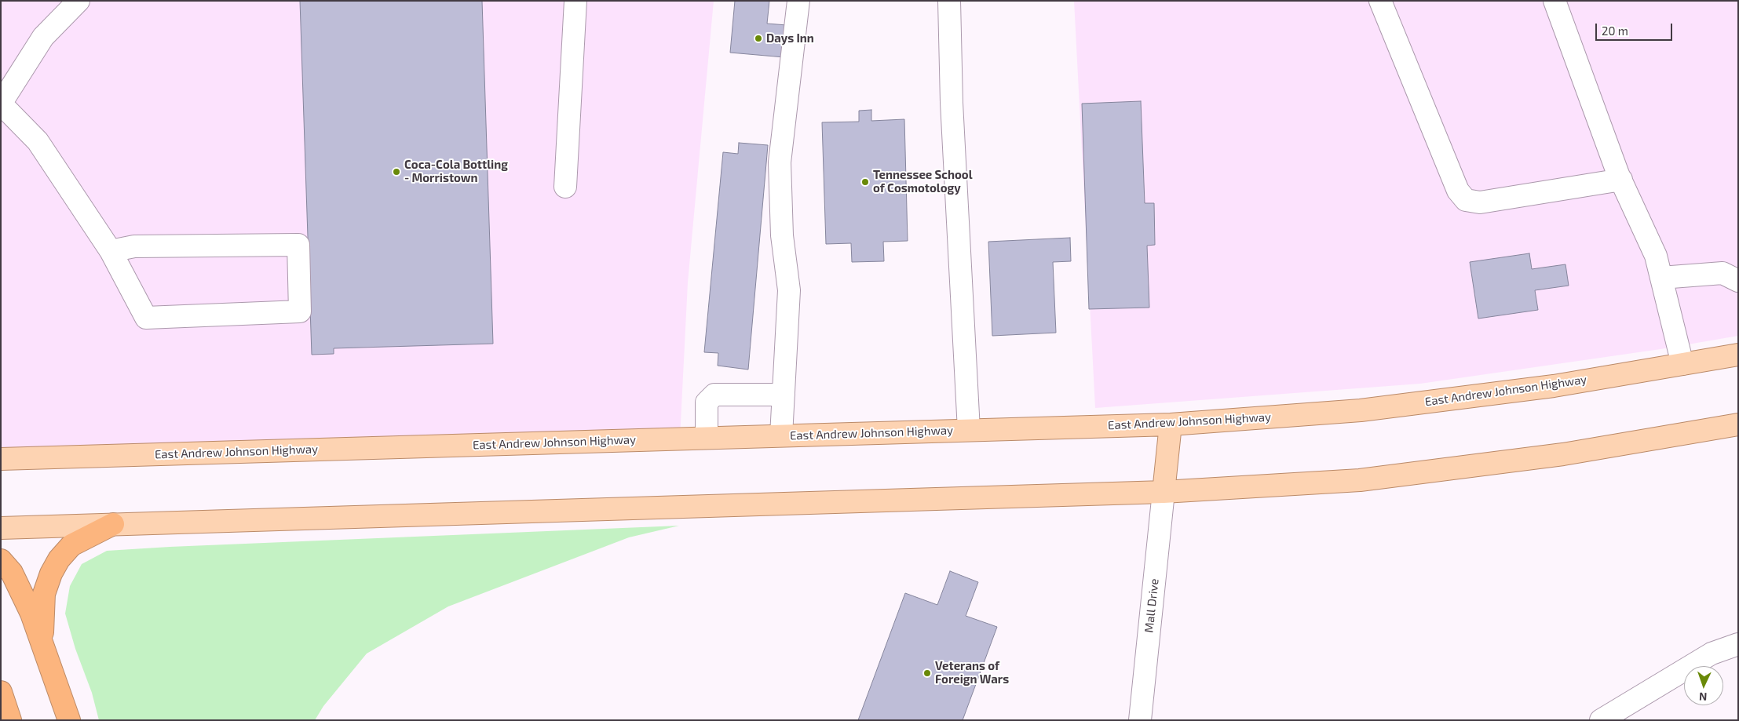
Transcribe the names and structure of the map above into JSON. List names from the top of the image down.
{
  "streets": {
    "main road": ["East Andrew Johnson Highway"],
    "street": ["Mall Drive"]
  },
  "places": [
    "Days Inn",
    "Coca-Cola Bottling - Morristown",
    "Tennessee School of Cosmotology",
    "Veterans of Foreign Wars"
  ],
  "scale_bar": "20 m",
  "north": "bottom"
}
